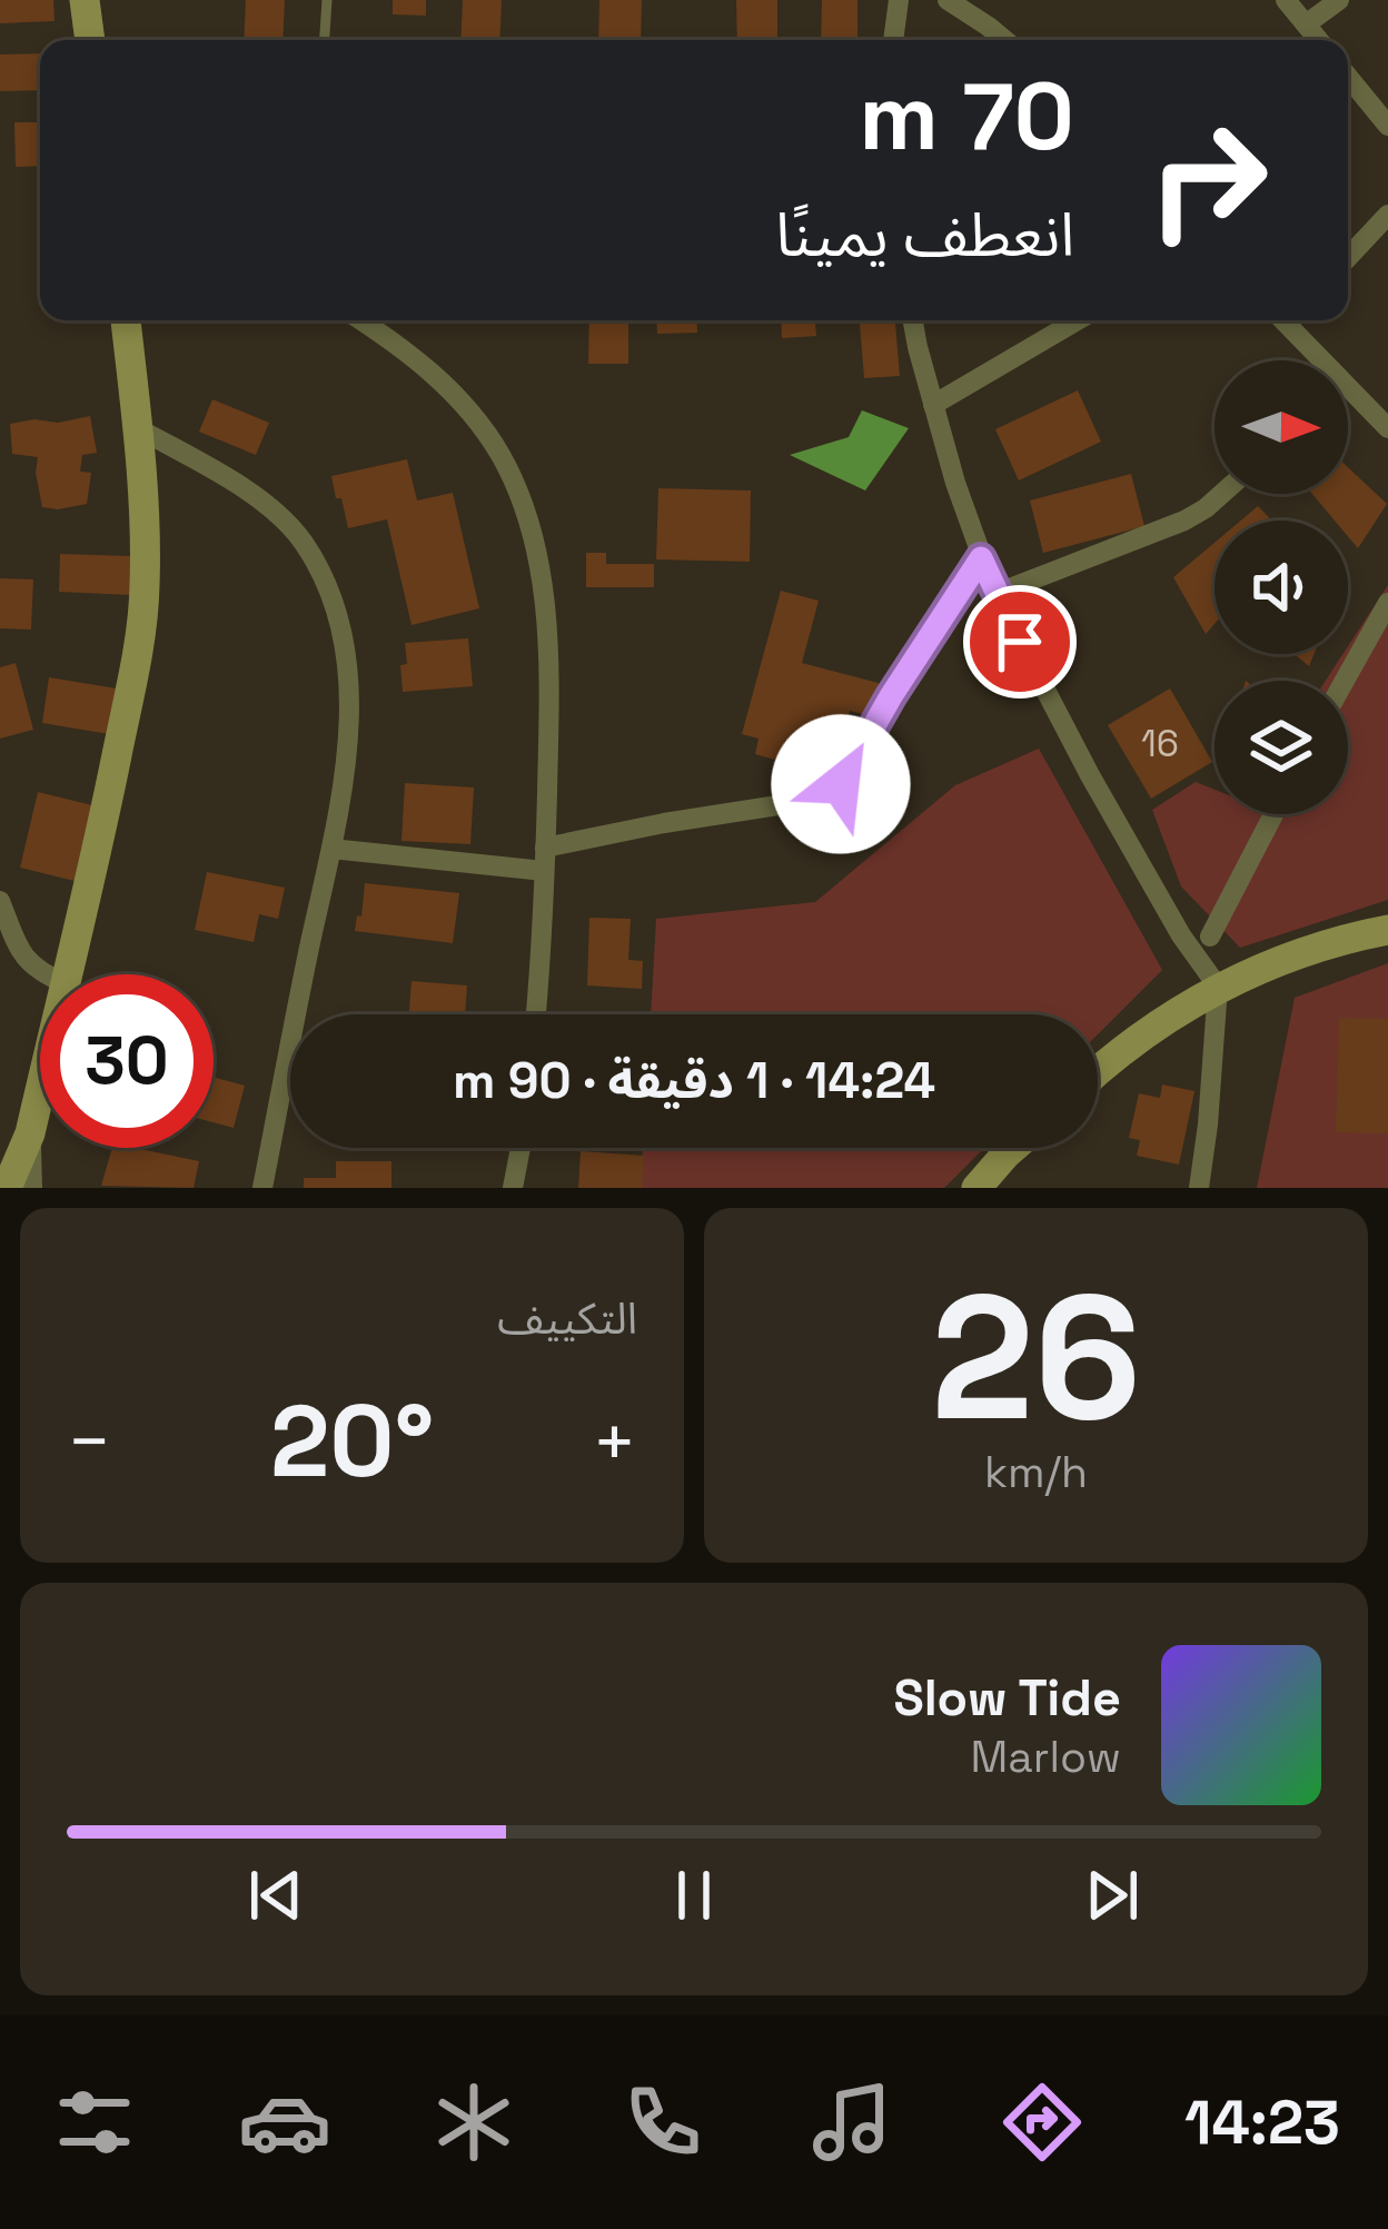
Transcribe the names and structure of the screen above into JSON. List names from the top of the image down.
{
  "house_numbers": ["16"],
  "north": "right",
  "page": {
    "turn": ["70 m", "انعطف يمينًا"],
    "limit": "30",
    "trip": "14:24 · 1 دقيقة · 90 m",
    "tile": [
      ["26", "km/h"],
      "التكييف"
    ],
    "heat": ["−", "20°", "+"],
    "song": ["Slow Tide", "Marlow"],
    "tabs": "14:23"
  }
}
